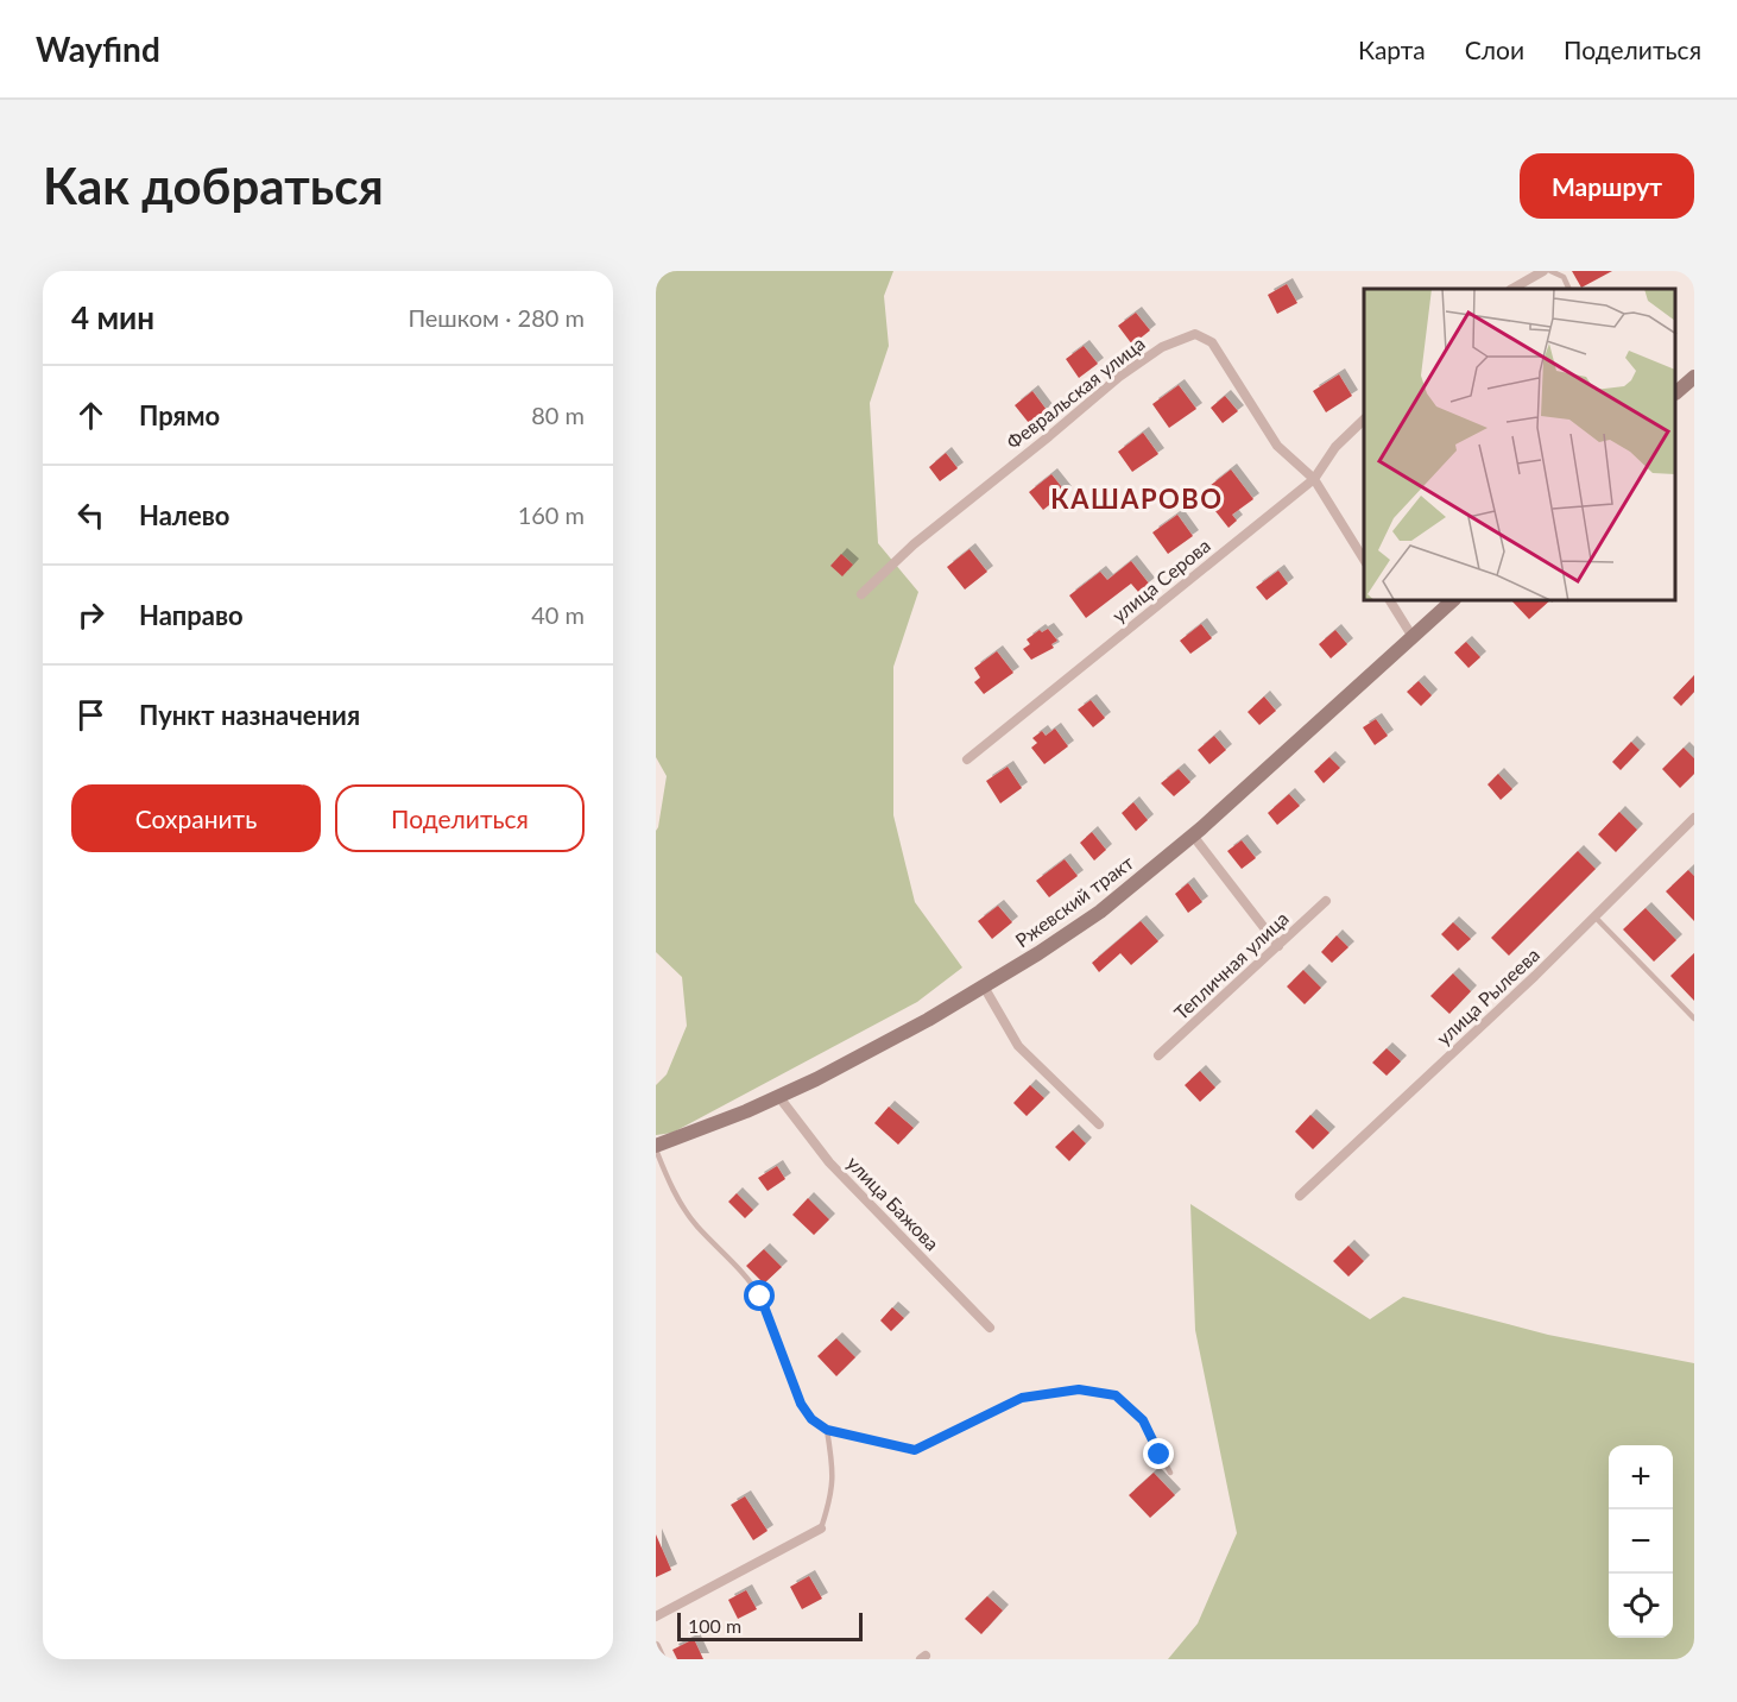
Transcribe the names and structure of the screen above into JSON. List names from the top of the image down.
{
  "streets": {
    "main road": ["Ржевский тракт"],
    "street": [
      "Февральская улица",
      "улица Серова",
      "Тепличная улица",
      "улица Рылеева",
      "улица Бажова"
    ]
  },
  "crossings": [
    ["Февральская улица", "улица Серова"],
    ["Ржевский тракт", "улица Бажова"]
  ],
  "districts": ["КАШАРОВО"],
  "scale_bar": "100 m",
  "page": {
    "header": "Wayfind",
    "nav": ["Карта", "Слои", "Поделиться"],
    "buttons": [
      "Маршрут",
      ["Сохранить", "Поделиться"]
    ],
    "title": "Как добраться",
    "heading": ["4 мин", "Пешком · 280 m"],
    "list": [
      ["Прямо", "80 m"],
      ["Налево", "160 m"],
      ["Направо", "40 m"],
      "Пункт назначения"
    ],
    "map_buttons": ["+", "−"],
    "scale": "100 m"
  }
}
